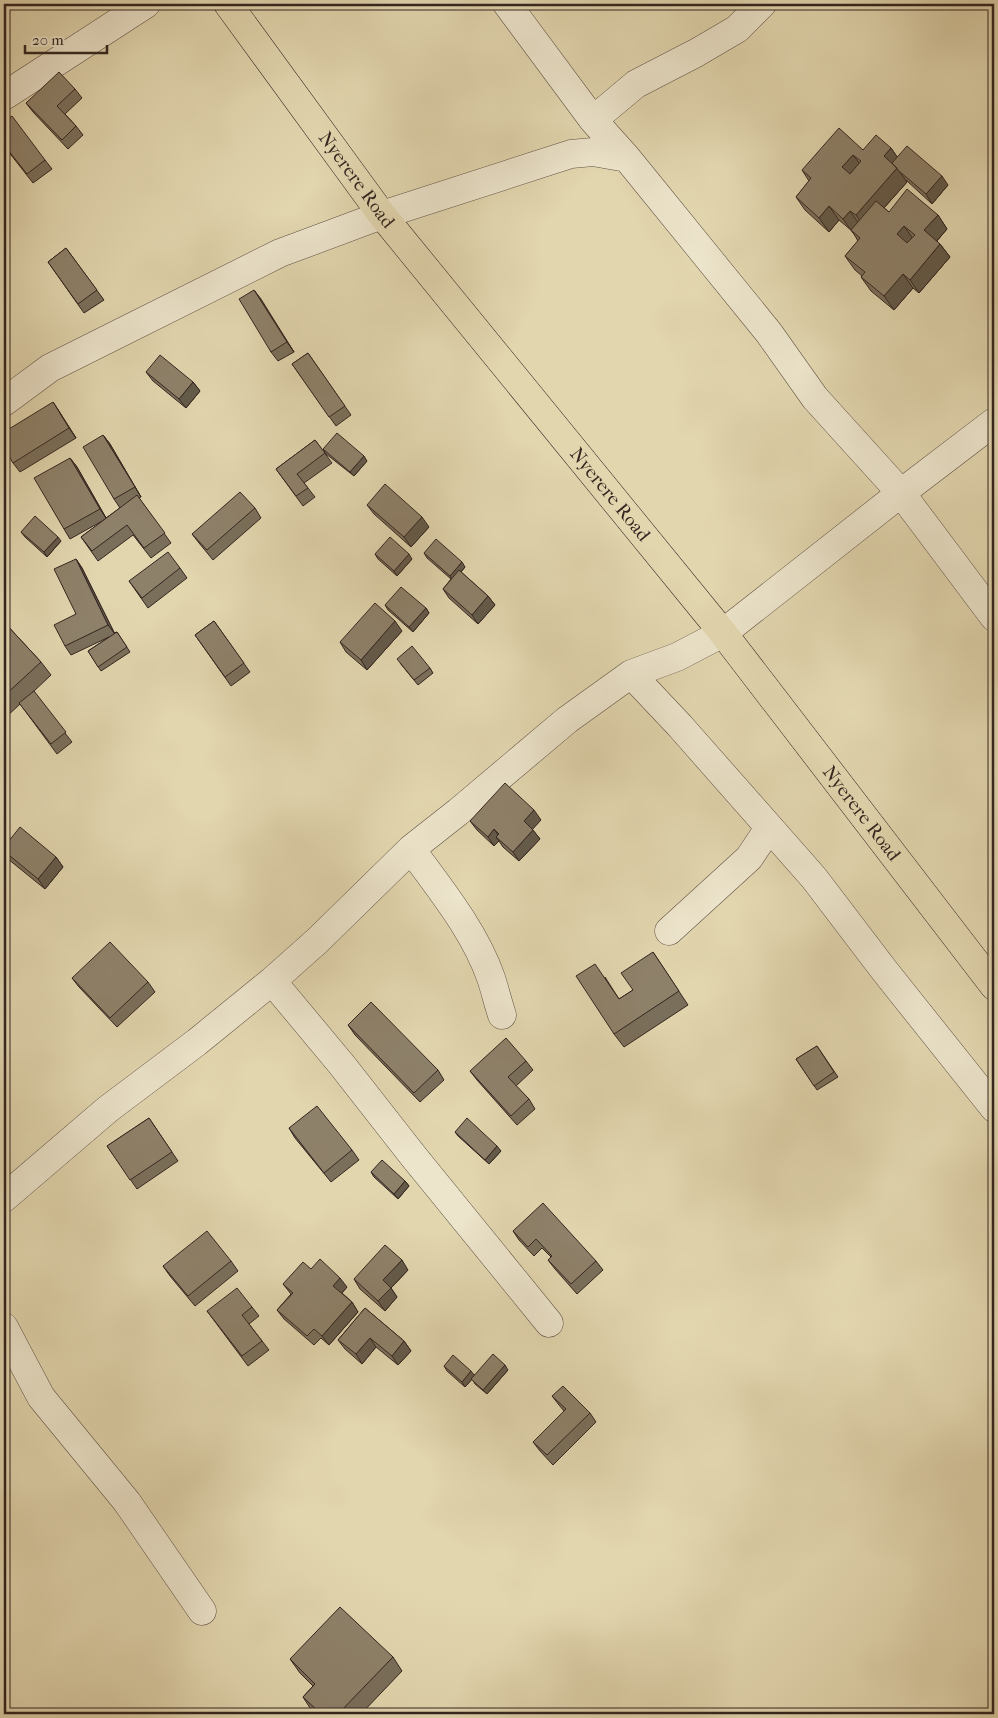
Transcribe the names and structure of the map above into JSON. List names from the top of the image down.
{
  "streets": {
    "highway": ["Nyerere Road"]
  },
  "scale_bar": "20 m"
}
